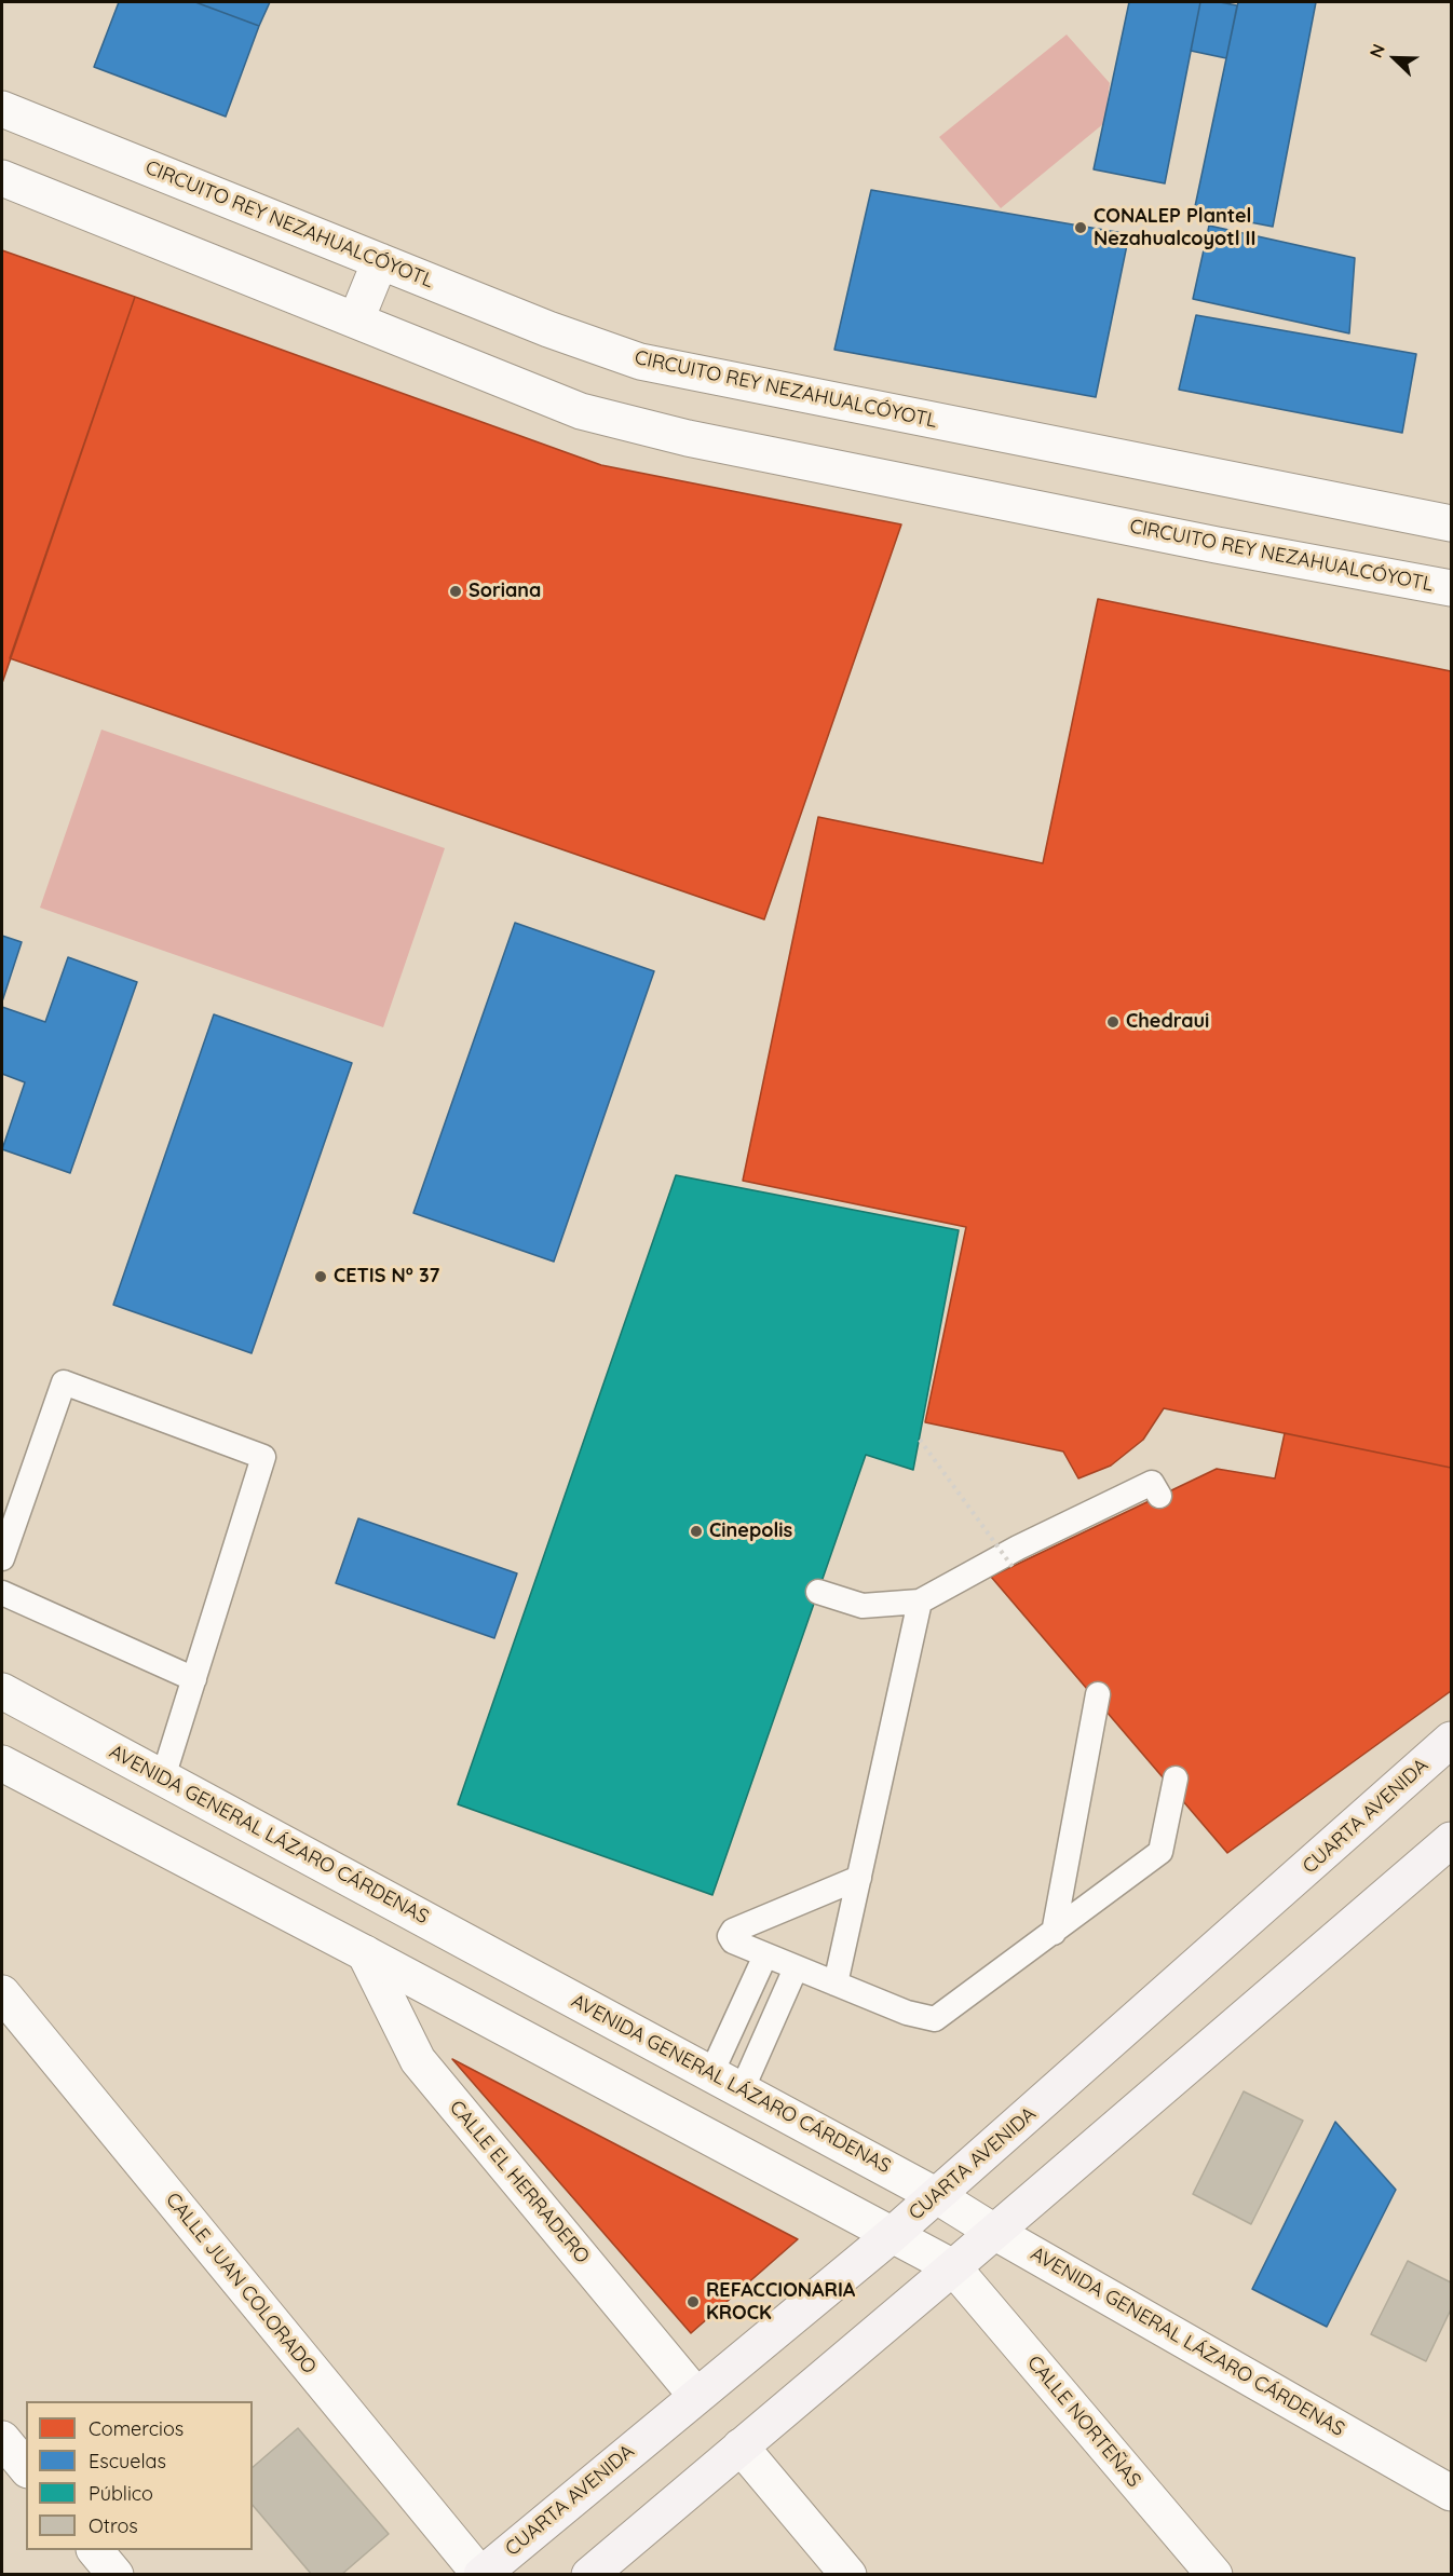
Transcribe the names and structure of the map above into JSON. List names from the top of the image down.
{
  "streets": {
    "main road": ["CUARTA AVENIDA"],
    "street": [
      "CIRCUITO REY NEZAHUALCÓYOTL",
      "AVENIDA GENERAL LÁZARO CÁRDENAS",
      "CALLE EL HERRADERO",
      "CALLE JUAN COLORADO",
      "CALLE NORTEÑAS"
    ]
  },
  "crossings": [
    ["CUARTA AVENIDA", "AVENIDA GENERAL LÁZARO CÁRDENAS"],
    ["CUARTA AVENIDA", "CALLE EL HERRADERO"],
    ["CUARTA AVENIDA", "CALLE JUAN COLORADO"]
  ],
  "places": [
    "CONALEP Plantel Nezahualcoyotl II",
    "Soriana",
    "Chedraui",
    "CETIS N° 37",
    "Cinepolis",
    "REFACCIONARIA KROCK"
  ],
  "legend": [
    "Comercios",
    "Escuelas",
    "Público",
    "Otros"
  ],
  "north": "top left"
}
